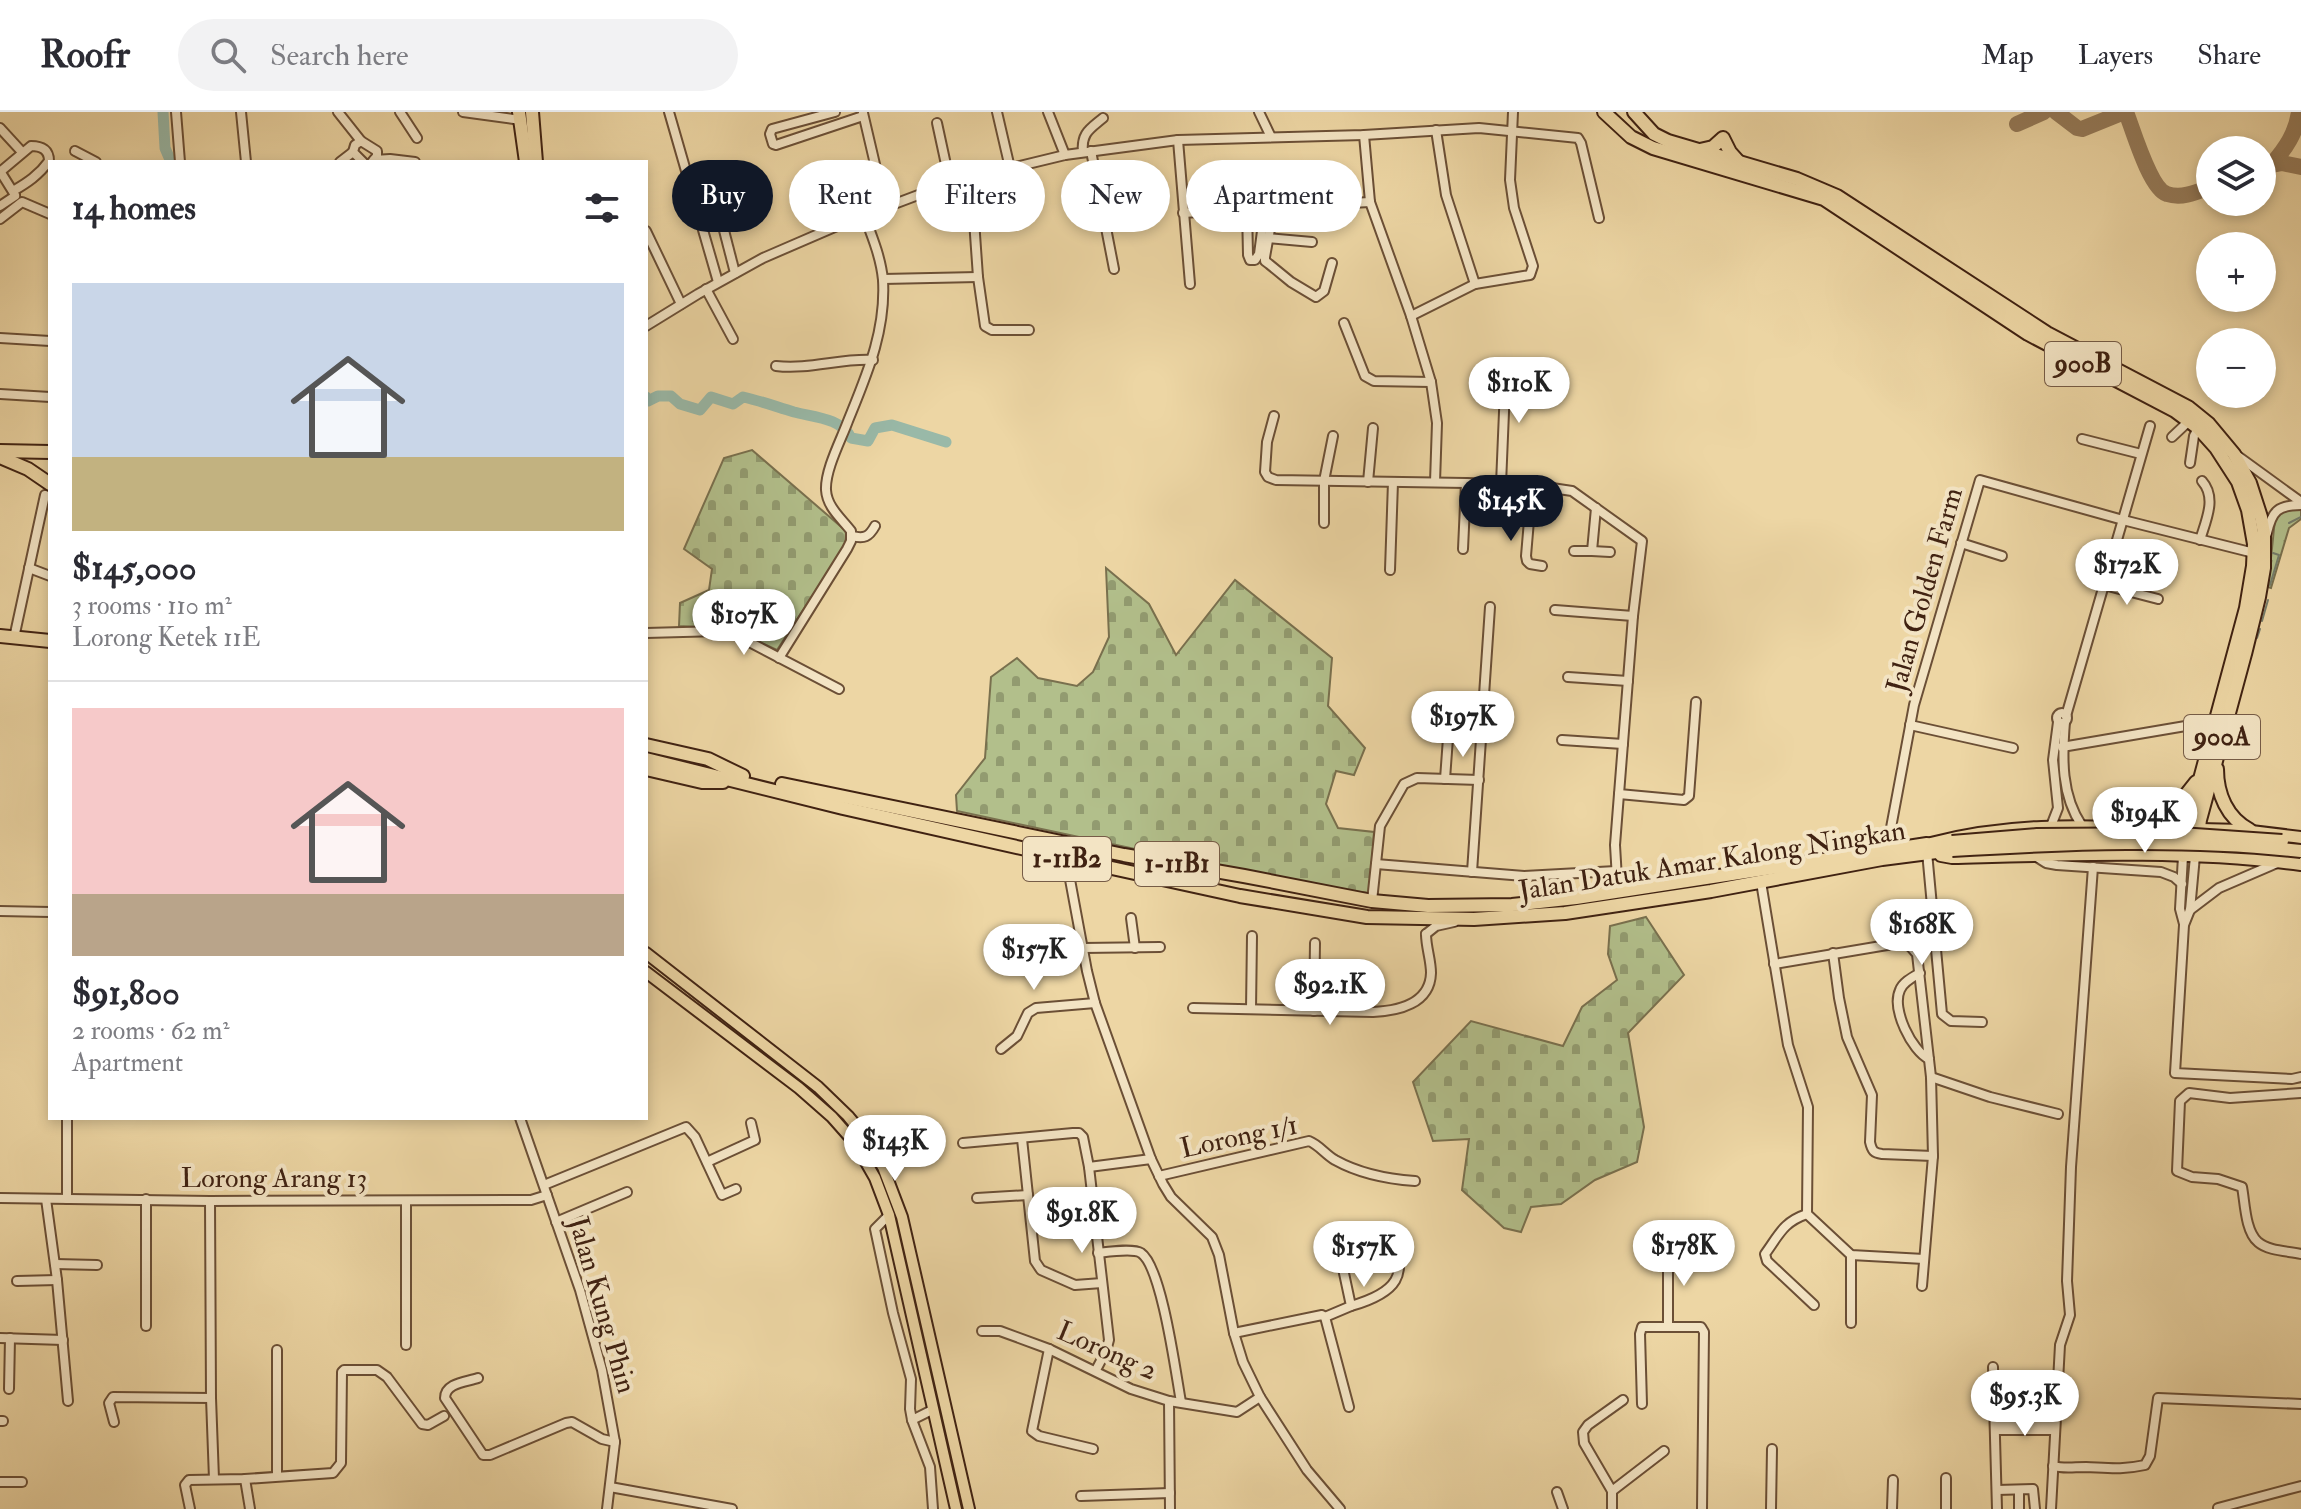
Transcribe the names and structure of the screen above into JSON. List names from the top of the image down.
{
  "streets": {
    "highway": [
      "900B",
      "900A",
      "1-11B2",
      "Jalan Datuk Amar Kalong Ningkan",
      "1-11B1"
    ],
    "street": [
      "Jalan Golden Farm",
      "Lorong 1/1",
      "Lorong Arang 13",
      "Jalan Kung Phin",
      "Lorong 2"
    ]
  },
  "crossings": [
    ["900B", "Jalan Golden Farm"],
    ["900B", "900A"],
    ["900B", "Jalan Datuk Amar Kalong Ningkan"],
    ["Jalan Golden Farm", "Jalan Datuk Amar Kalong Ningkan"],
    ["900A", "Jalan Datuk Amar Kalong Ningkan"],
    ["Lorong Arang 13", "Jalan Kung Phin"]
  ],
  "page": {
    "header": "Roofr",
    "search": "Search here",
    "nav": ["Map", "Layers", "Share"],
    "map_buttons": ["+", "−"],
    "chip": [
      "Buy",
      "Rent",
      "Filters",
      "New",
      "Apartment"
    ],
    "heading": "14 homes",
    "list": [
      {
        "name": "$145,000",
        "note": "3 rooms · 110 m² · Lorong Ketek 11E"
      },
      {
        "name": "$91,800",
        "note": "2 rooms · 62 m² · Apartment"
      }
    ],
    "price": [
      "$110K",
      "$145K",
      "$172K",
      "$107K",
      "$197K",
      "$194K",
      "$168K",
      "$157K",
      "$92.1K",
      "$143K",
      "$91.8K",
      "$178K",
      "$157K",
      "$95.3K"
    ]
  }
}
